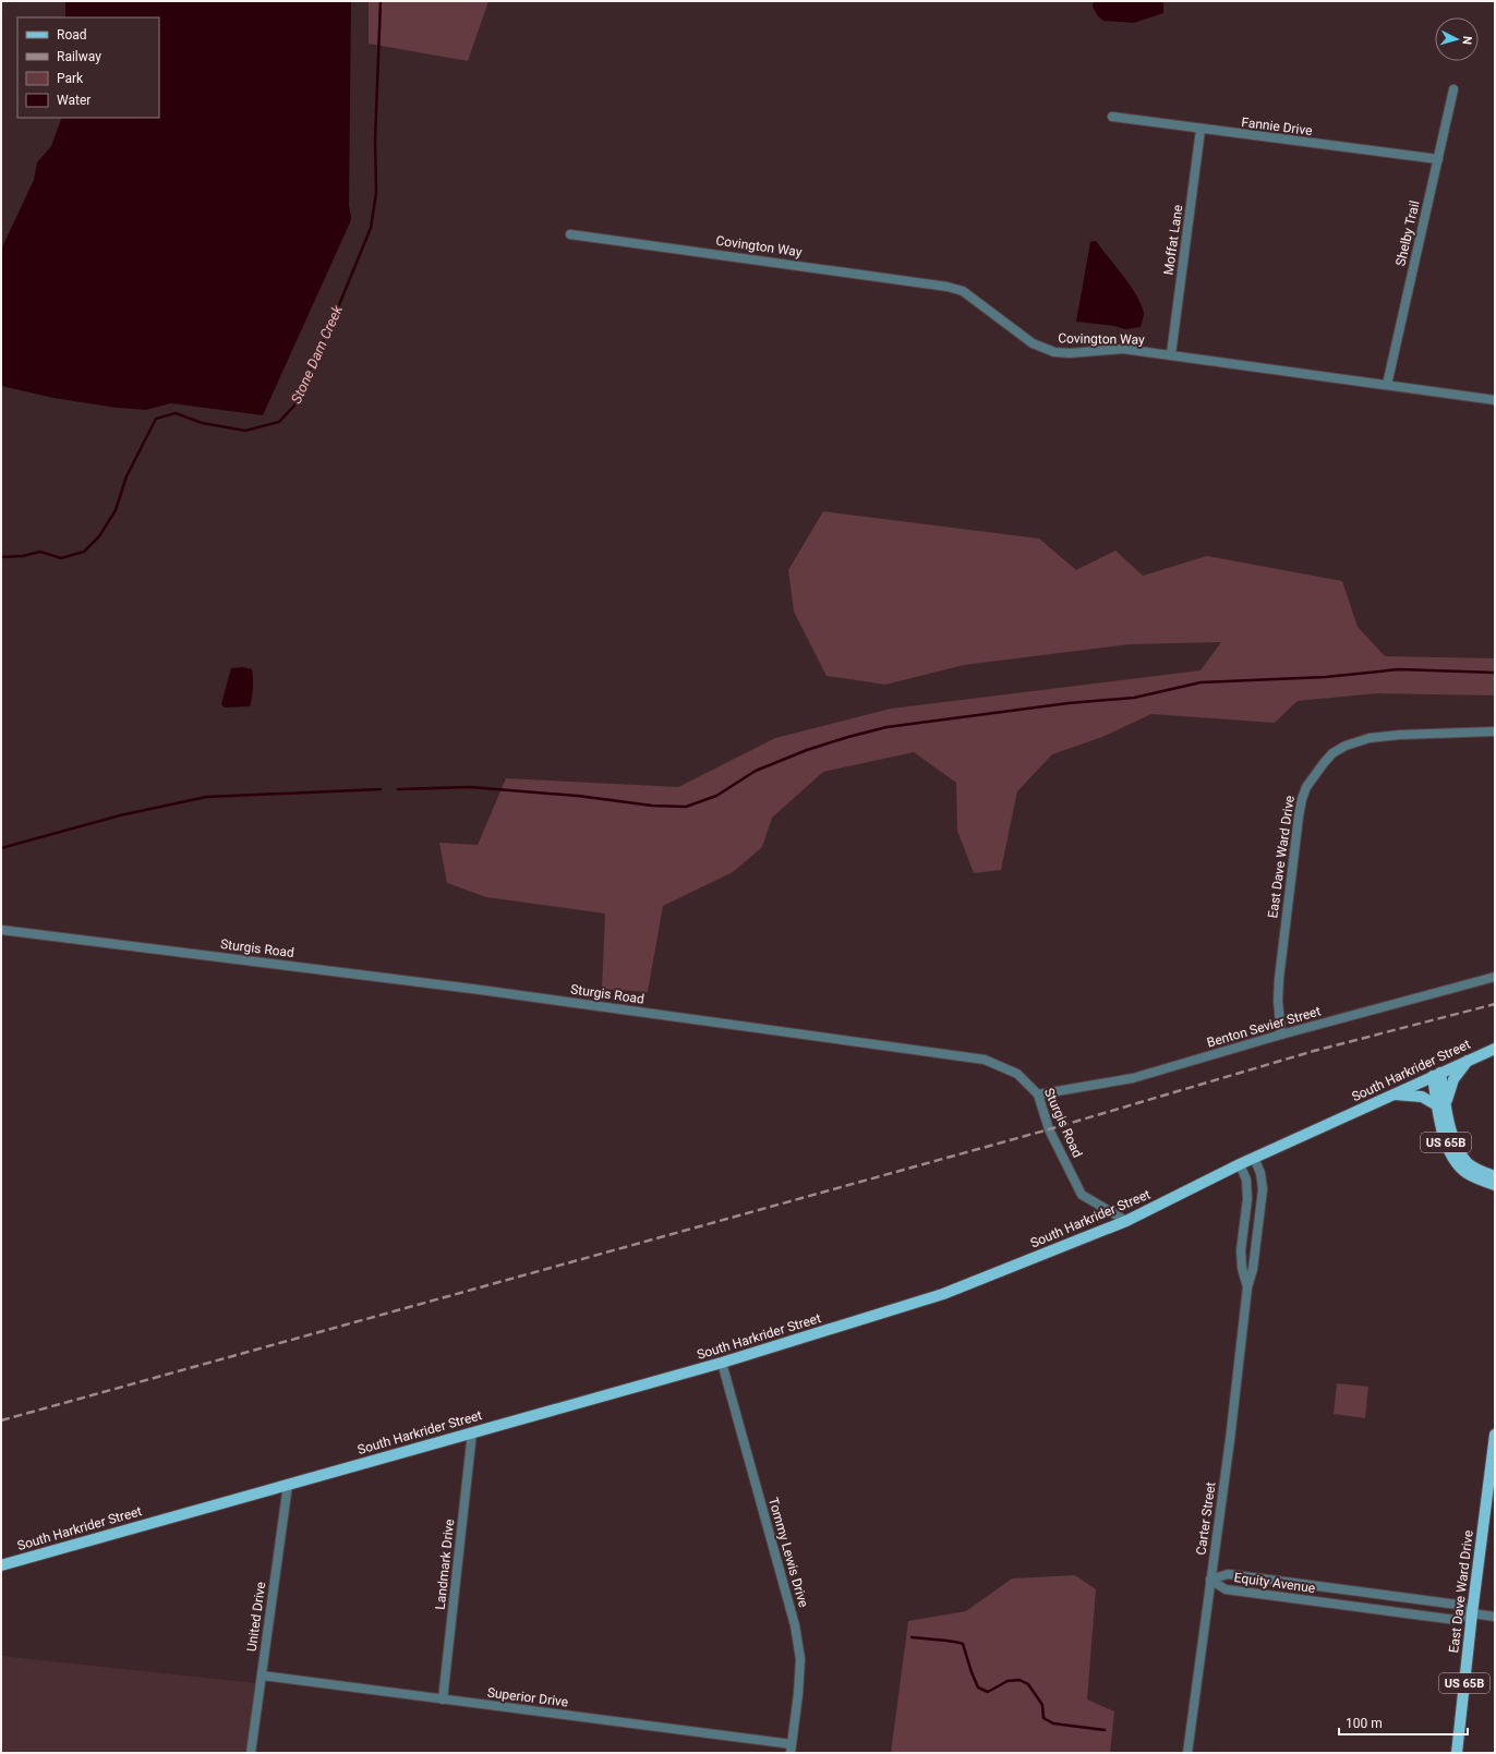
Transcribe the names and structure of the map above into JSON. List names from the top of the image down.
{
  "streets": {
    "main road": ["East Dave Ward Drive", "South Harkrider Street", "US 65B"],
    "street": [
      "Fannie Drive",
      "Shelby Trail",
      "Moffat Lane",
      "Covington Way",
      "Sturgis Road",
      "Benton Sevier Street",
      "Carter Street",
      "Tommy Lewis Drive",
      "Landmark Drive",
      "Equity Avenue",
      "United Drive",
      "Superior Drive"
    ]
  },
  "crossings": [
    ["Fannie Drive", "Shelby Trail"],
    ["Fannie Drive", "Moffat Lane"],
    ["Shelby Trail", "Covington Way"],
    ["Moffat Lane", "Covington Way"],
    ["East Dave Ward Drive", "Benton Sevier Street"],
    ["East Dave Ward Drive", "Equity Avenue"],
    ["Sturgis Road", "Benton Sevier Street"],
    ["Sturgis Road", "South Harkrider Street"],
    ["South Harkrider Street", "Carter Street"],
    ["South Harkrider Street", "Tommy Lewis Drive"],
    ["South Harkrider Street", "Landmark Drive"],
    ["South Harkrider Street", "United Drive"],
    ["Carter Street", "Equity Avenue"],
    ["Tommy Lewis Drive", "Superior Drive"],
    ["Landmark Drive", "Superior Drive"],
    ["United Drive", "Superior Drive"]
  ],
  "water": ["Stone Dam Creek"],
  "legend": [
    "Road",
    "Railway",
    "Park",
    "Water"
  ],
  "scale_bar": "100 m",
  "north": "right"
}
